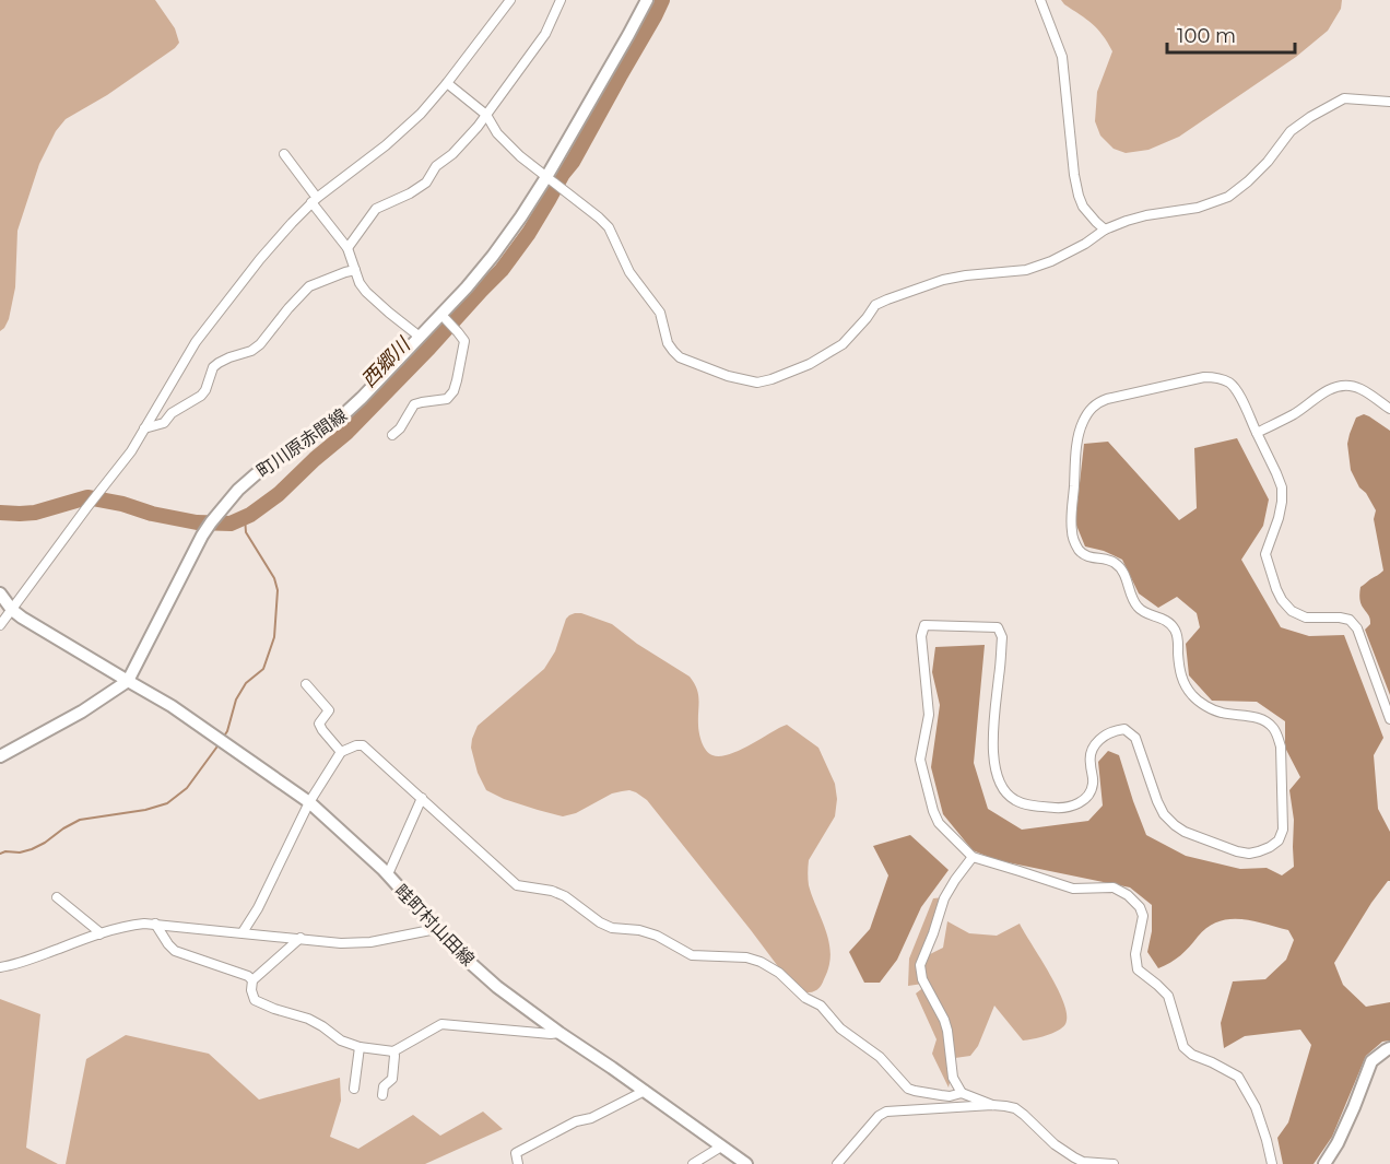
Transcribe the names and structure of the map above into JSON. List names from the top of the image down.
{
  "streets": {
    "main road": ["町川原赤間線", "畦町村山田線"]
  },
  "crossings": [
    ["町川原赤間線", "畦町村山田線"]
  ],
  "water": ["西郷川"],
  "scale_bar": "100 m"
}
